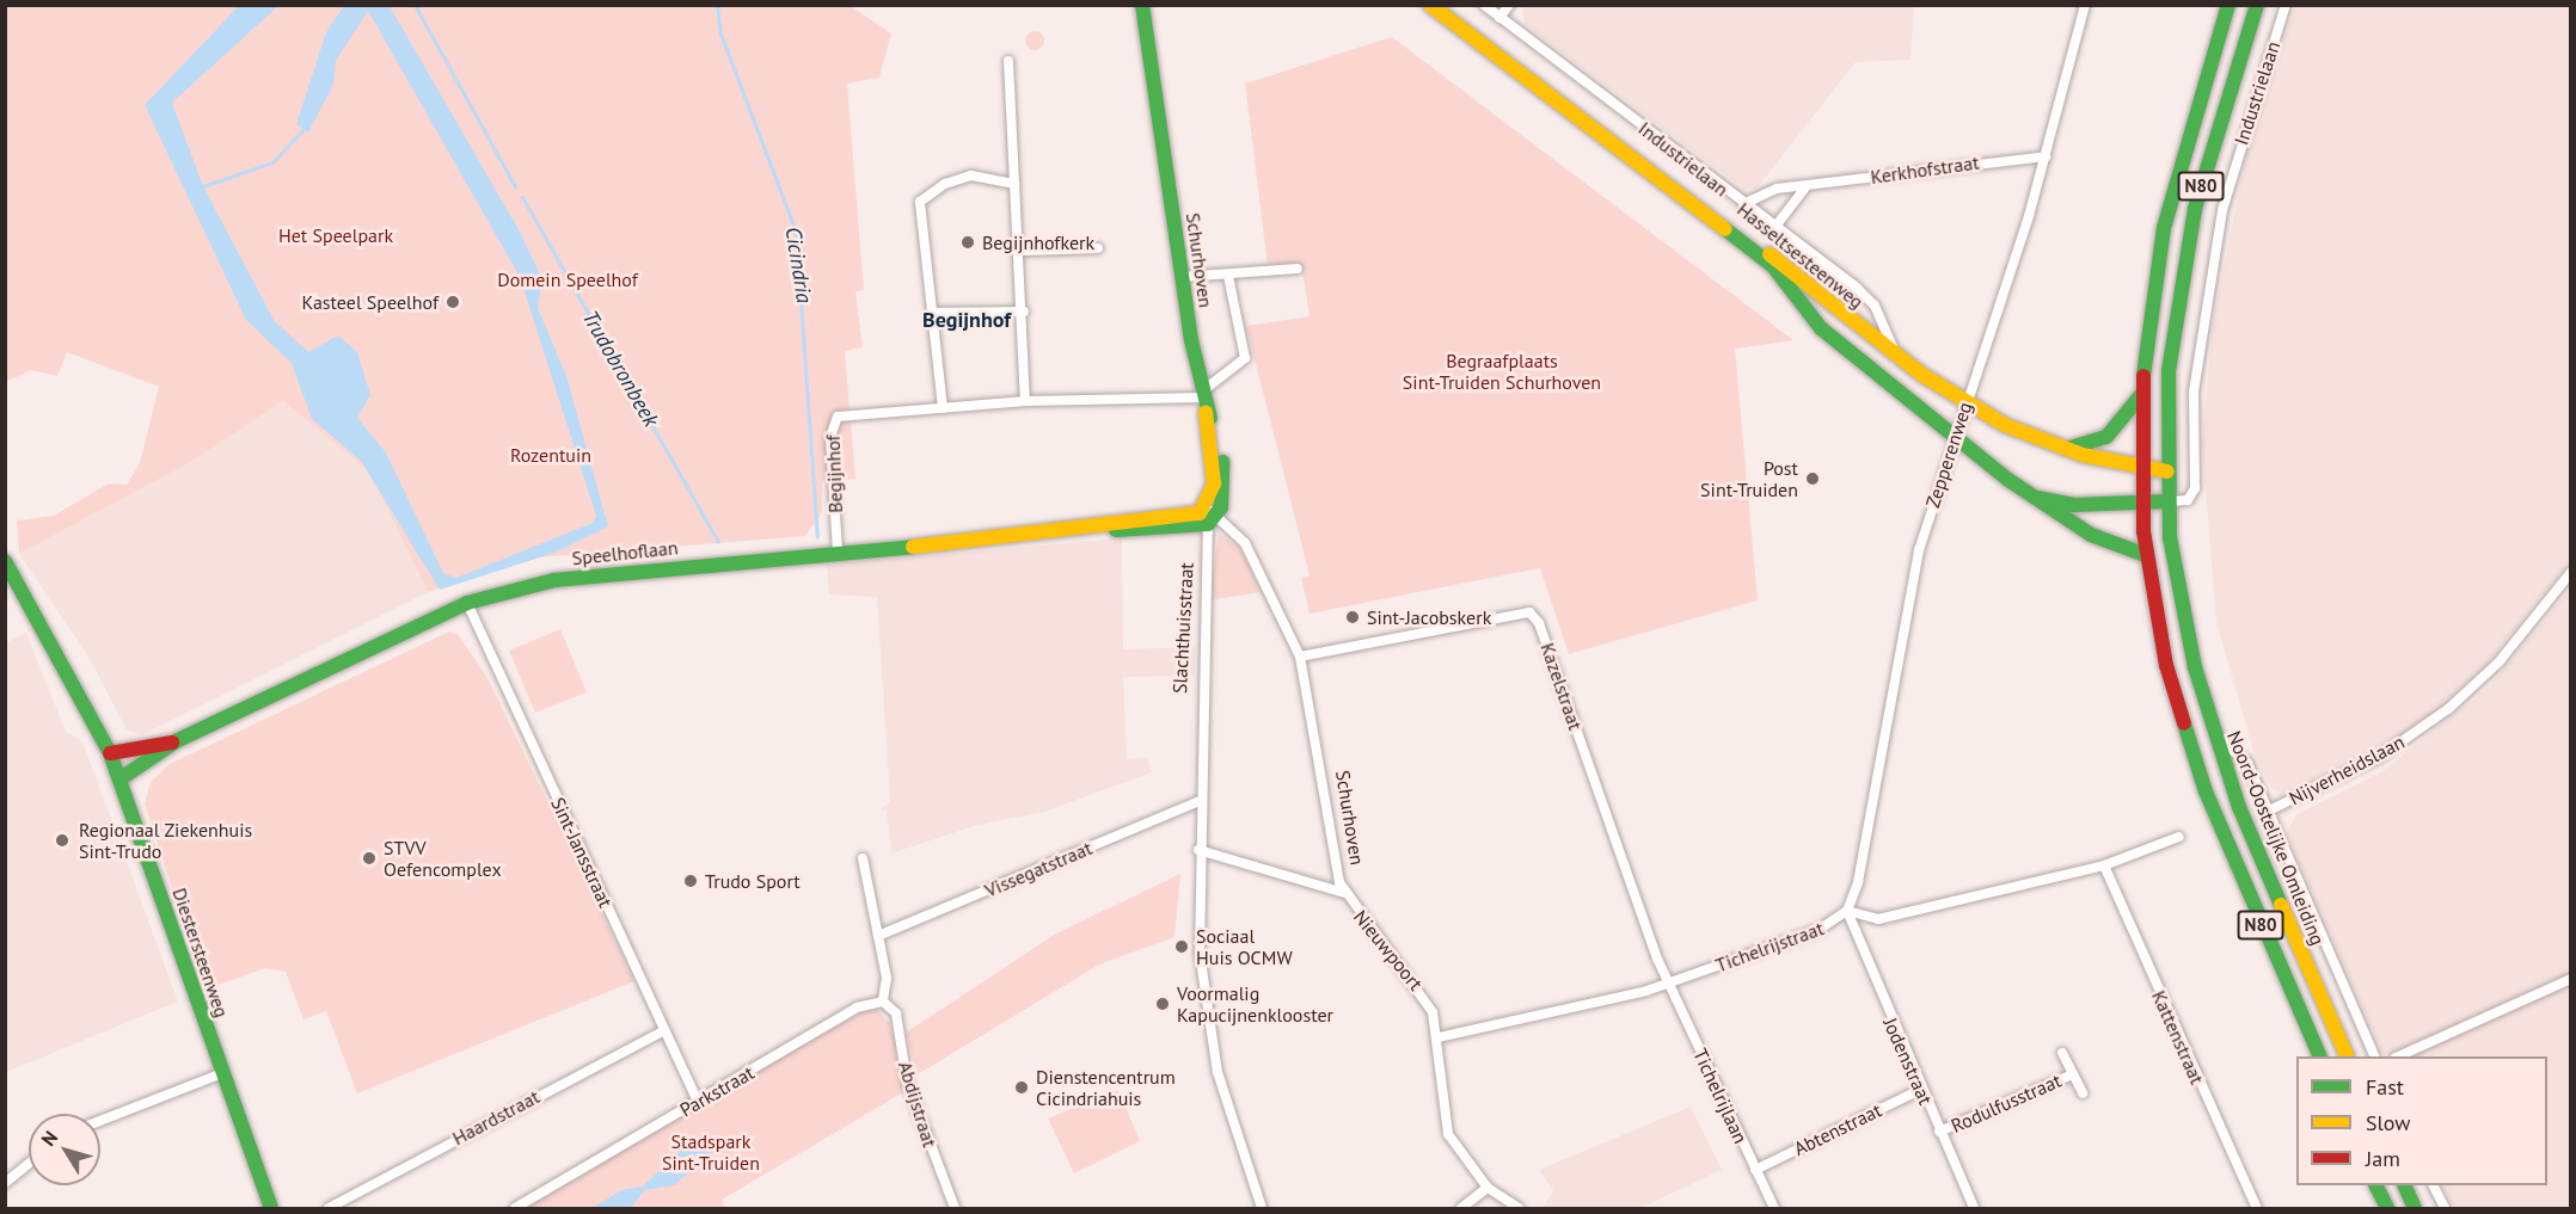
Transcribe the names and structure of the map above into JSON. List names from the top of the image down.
{
  "streets": {
    "main road": [
      "N80",
      "Hasseltsesteenweg",
      "Schurhoven",
      "Speelhoflaan",
      "Slachthuisstraat",
      "Noord-Oostelijke Omleiding",
      "Diestersteenweg"
    ],
    "street": [
      "Industrielaan",
      "Kerkhofstraat",
      "Zepperenweg",
      "Begijnhof",
      "Kazelstraat",
      "Nijverheidslaan",
      "Sint-Jansstraat",
      "Vissegatstraat",
      "Tichelrijstraat",
      "Nieuwpoort",
      "Kattenstraat",
      "Jodenstraat",
      "Parkstraat",
      "Tichelrijlaan",
      "Rodulfusstraat",
      "Abdijstraat",
      "Haardstraat",
      "Abtenstraat"
    ]
  },
  "crossings": [
    ["Industrielaan", "Kerkhofstraat"],
    ["Industrielaan", "Hasseltsesteenweg"],
    ["Industrielaan", "Noord-Oostelijke Omleiding"],
    ["Kerkhofstraat", "Zepperenweg"],
    ["N80", "Hasseltsesteenweg"],
    ["Hasseltsesteenweg", "Zepperenweg"],
    ["Hasseltsesteenweg", "Noord-Oostelijke Omleiding"],
    ["Schurhoven", "Begijnhof"],
    ["Schurhoven", "Speelhoflaan"],
    ["Schurhoven", "Slachthuisstraat"],
    ["Schurhoven", "Kazelstraat"],
    ["Schurhoven", "Nieuwpoort"],
    ["Zepperenweg", "Tichelrijstraat"],
    ["Zepperenweg", "Jodenstraat"],
    ["Begijnhof", "Speelhoflaan"],
    ["Begijnhof", "Slachthuisstraat"],
    ["Speelhoflaan", "Slachthuisstraat"],
    ["Speelhoflaan", "Sint-Jansstraat"],
    ["Speelhoflaan", "Diestersteenweg"],
    ["Slachthuisstraat", "Vissegatstraat"],
    ["Slachthuisstraat", "Nieuwpoort"],
    ["Kazelstraat", "Tichelrijstraat"],
    ["Kazelstraat", "Tichelrijlaan"],
    ["Sint-Jansstraat", "Parkstraat"],
    ["Sint-Jansstraat", "Haardstraat"],
    ["Tichelrijstraat", "Nieuwpoort"],
    ["Tichelrijstraat", "Kattenstraat"],
    ["Tichelrijstraat", "Jodenstraat"],
    ["Tichelrijstraat", "Tichelrijlaan"],
    ["Jodenstraat", "Rodulfusstraat"],
    ["Jodenstraat", "Abtenstraat"],
    ["Parkstraat", "Abdijstraat"],
    ["Tichelrijlaan", "Abtenstraat"]
  ],
  "districts": ["Begijnhof"],
  "water": ["Cicindria", "Trudobronbeek"],
  "parks": [
    "Het Speelpark",
    "Domein Speelhof",
    "Begraafplaats Sint-Truiden Schurhoven",
    "Rozentuin",
    "Stadspark Sint-Truiden"
  ],
  "places": [
    "Begijnhofkerk",
    "Kasteel Speelhof",
    "Post Sint-Truiden",
    "Sint-Jacobskerk",
    "Regionaal Ziekenhuis Sint-Trudo",
    "STVV Oefencomplex",
    "Trudo Sport",
    "Sociaal Huis OCMW",
    "Voormalig Kapucijnenklooster",
    "Dienstencentrum Cicindriahuis"
  ],
  "legend": ["Fast", "Slow", "Jam"],
  "north": "top left"
}
